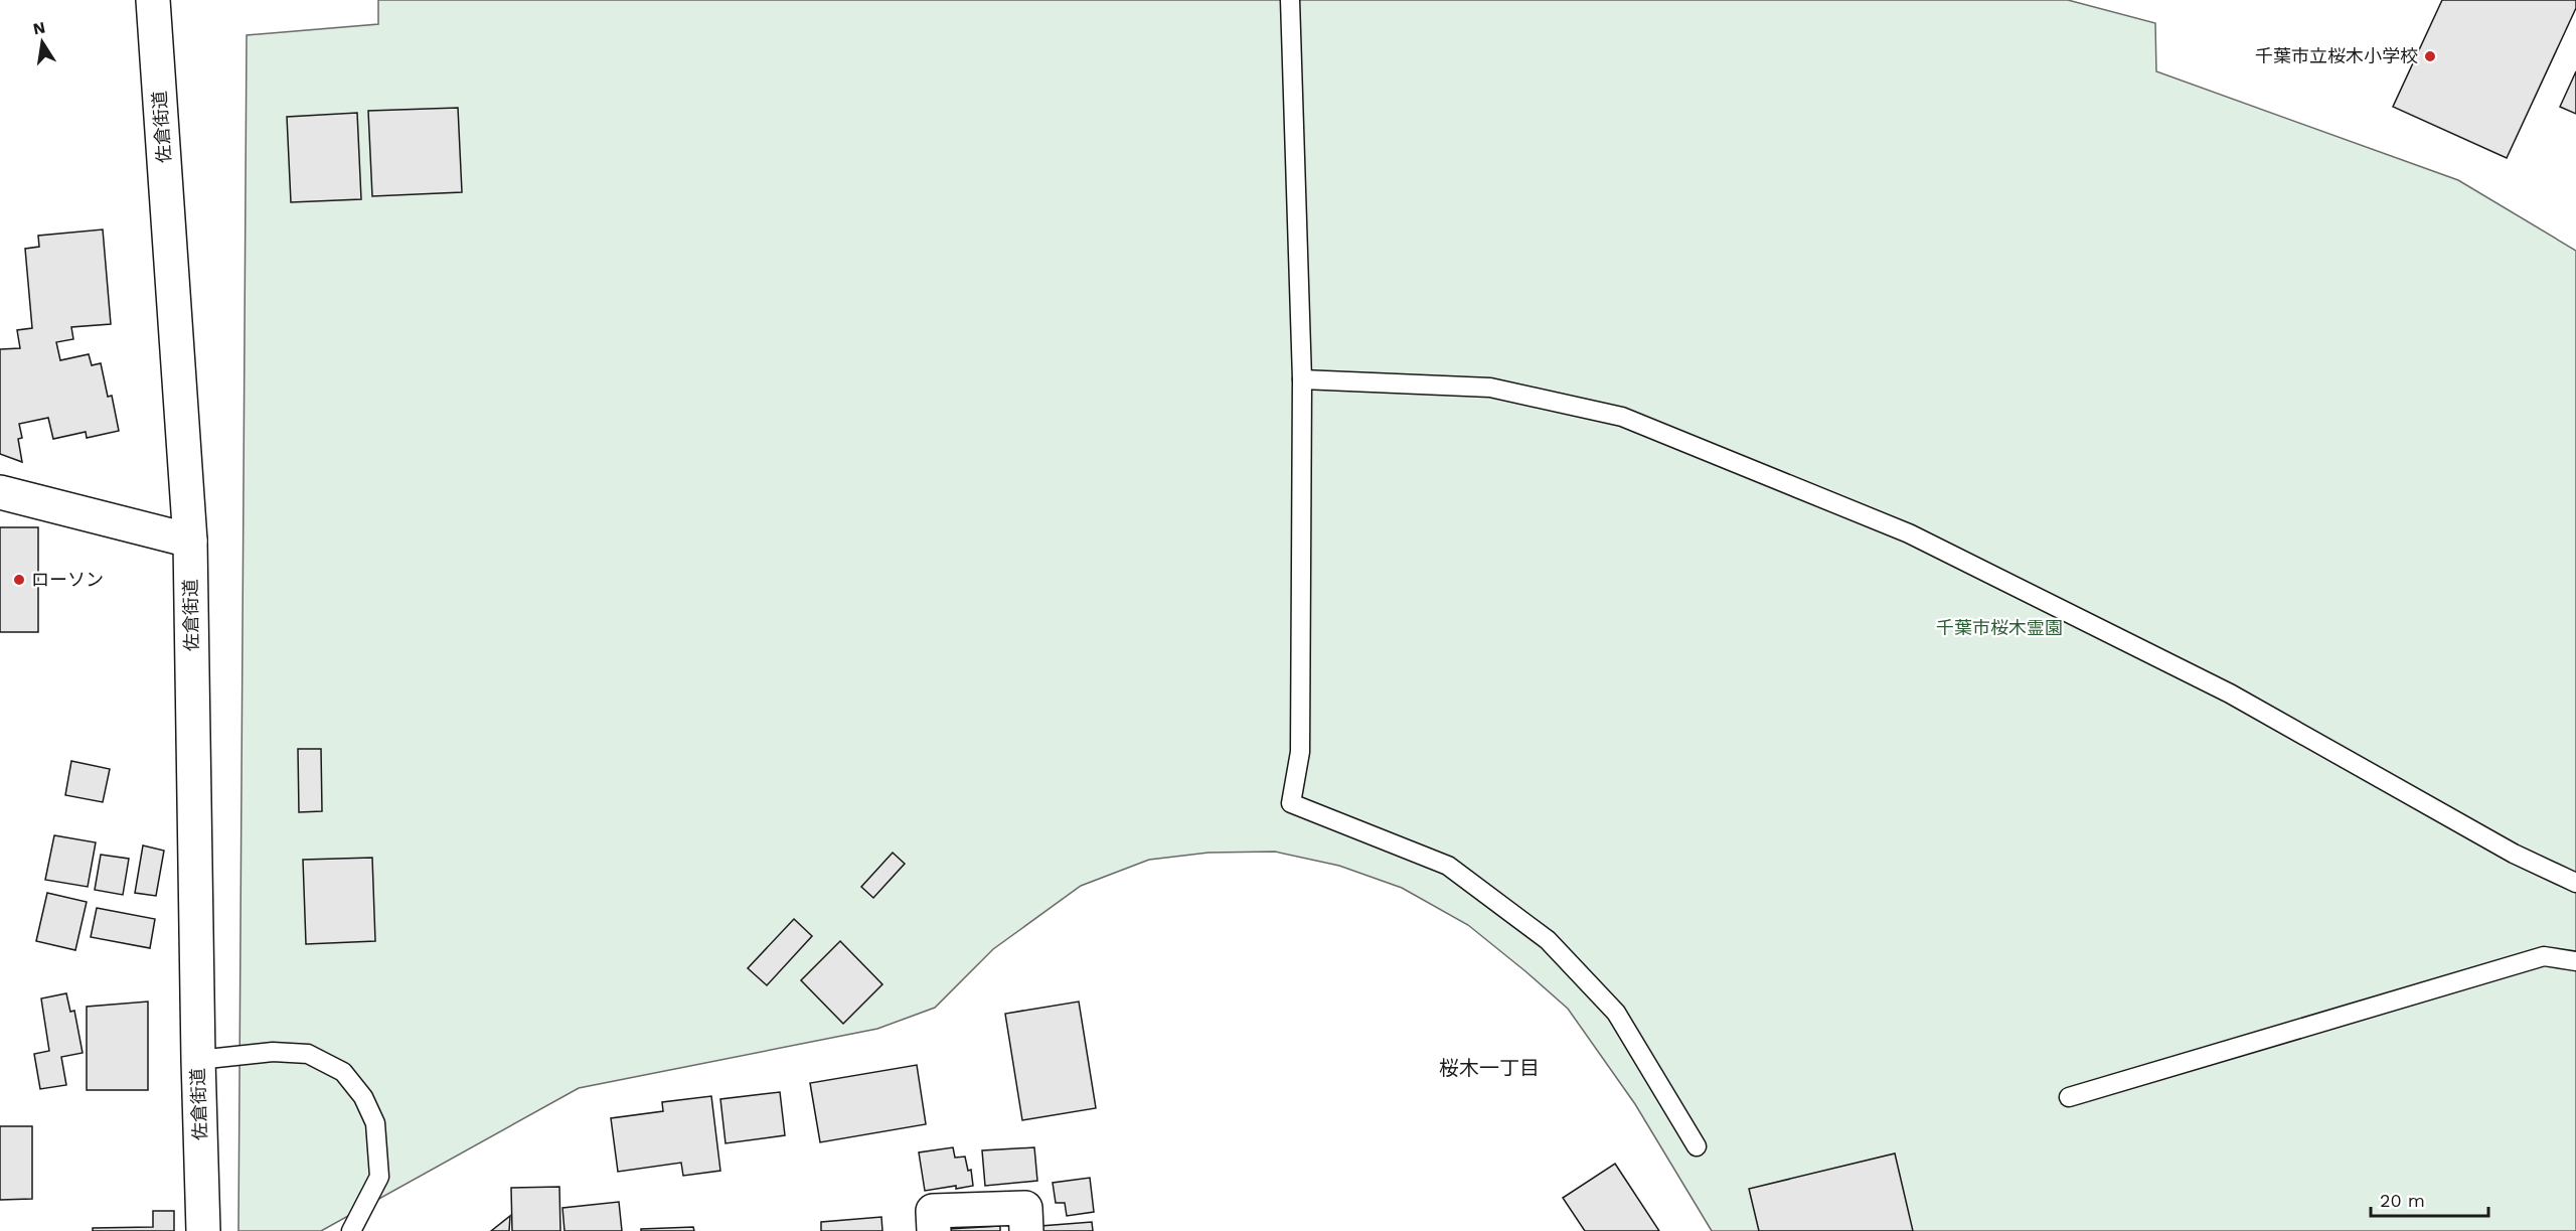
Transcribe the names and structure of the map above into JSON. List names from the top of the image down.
{
  "streets": {
    "main road": ["佐倉街道"]
  },
  "districts": ["桜木一丁目"],
  "parks": ["千葉市桜木霊園"],
  "places": ["千葉市立桜木小学校", "ローソン"],
  "scale_bar": "20 m",
  "north": "top"
}
